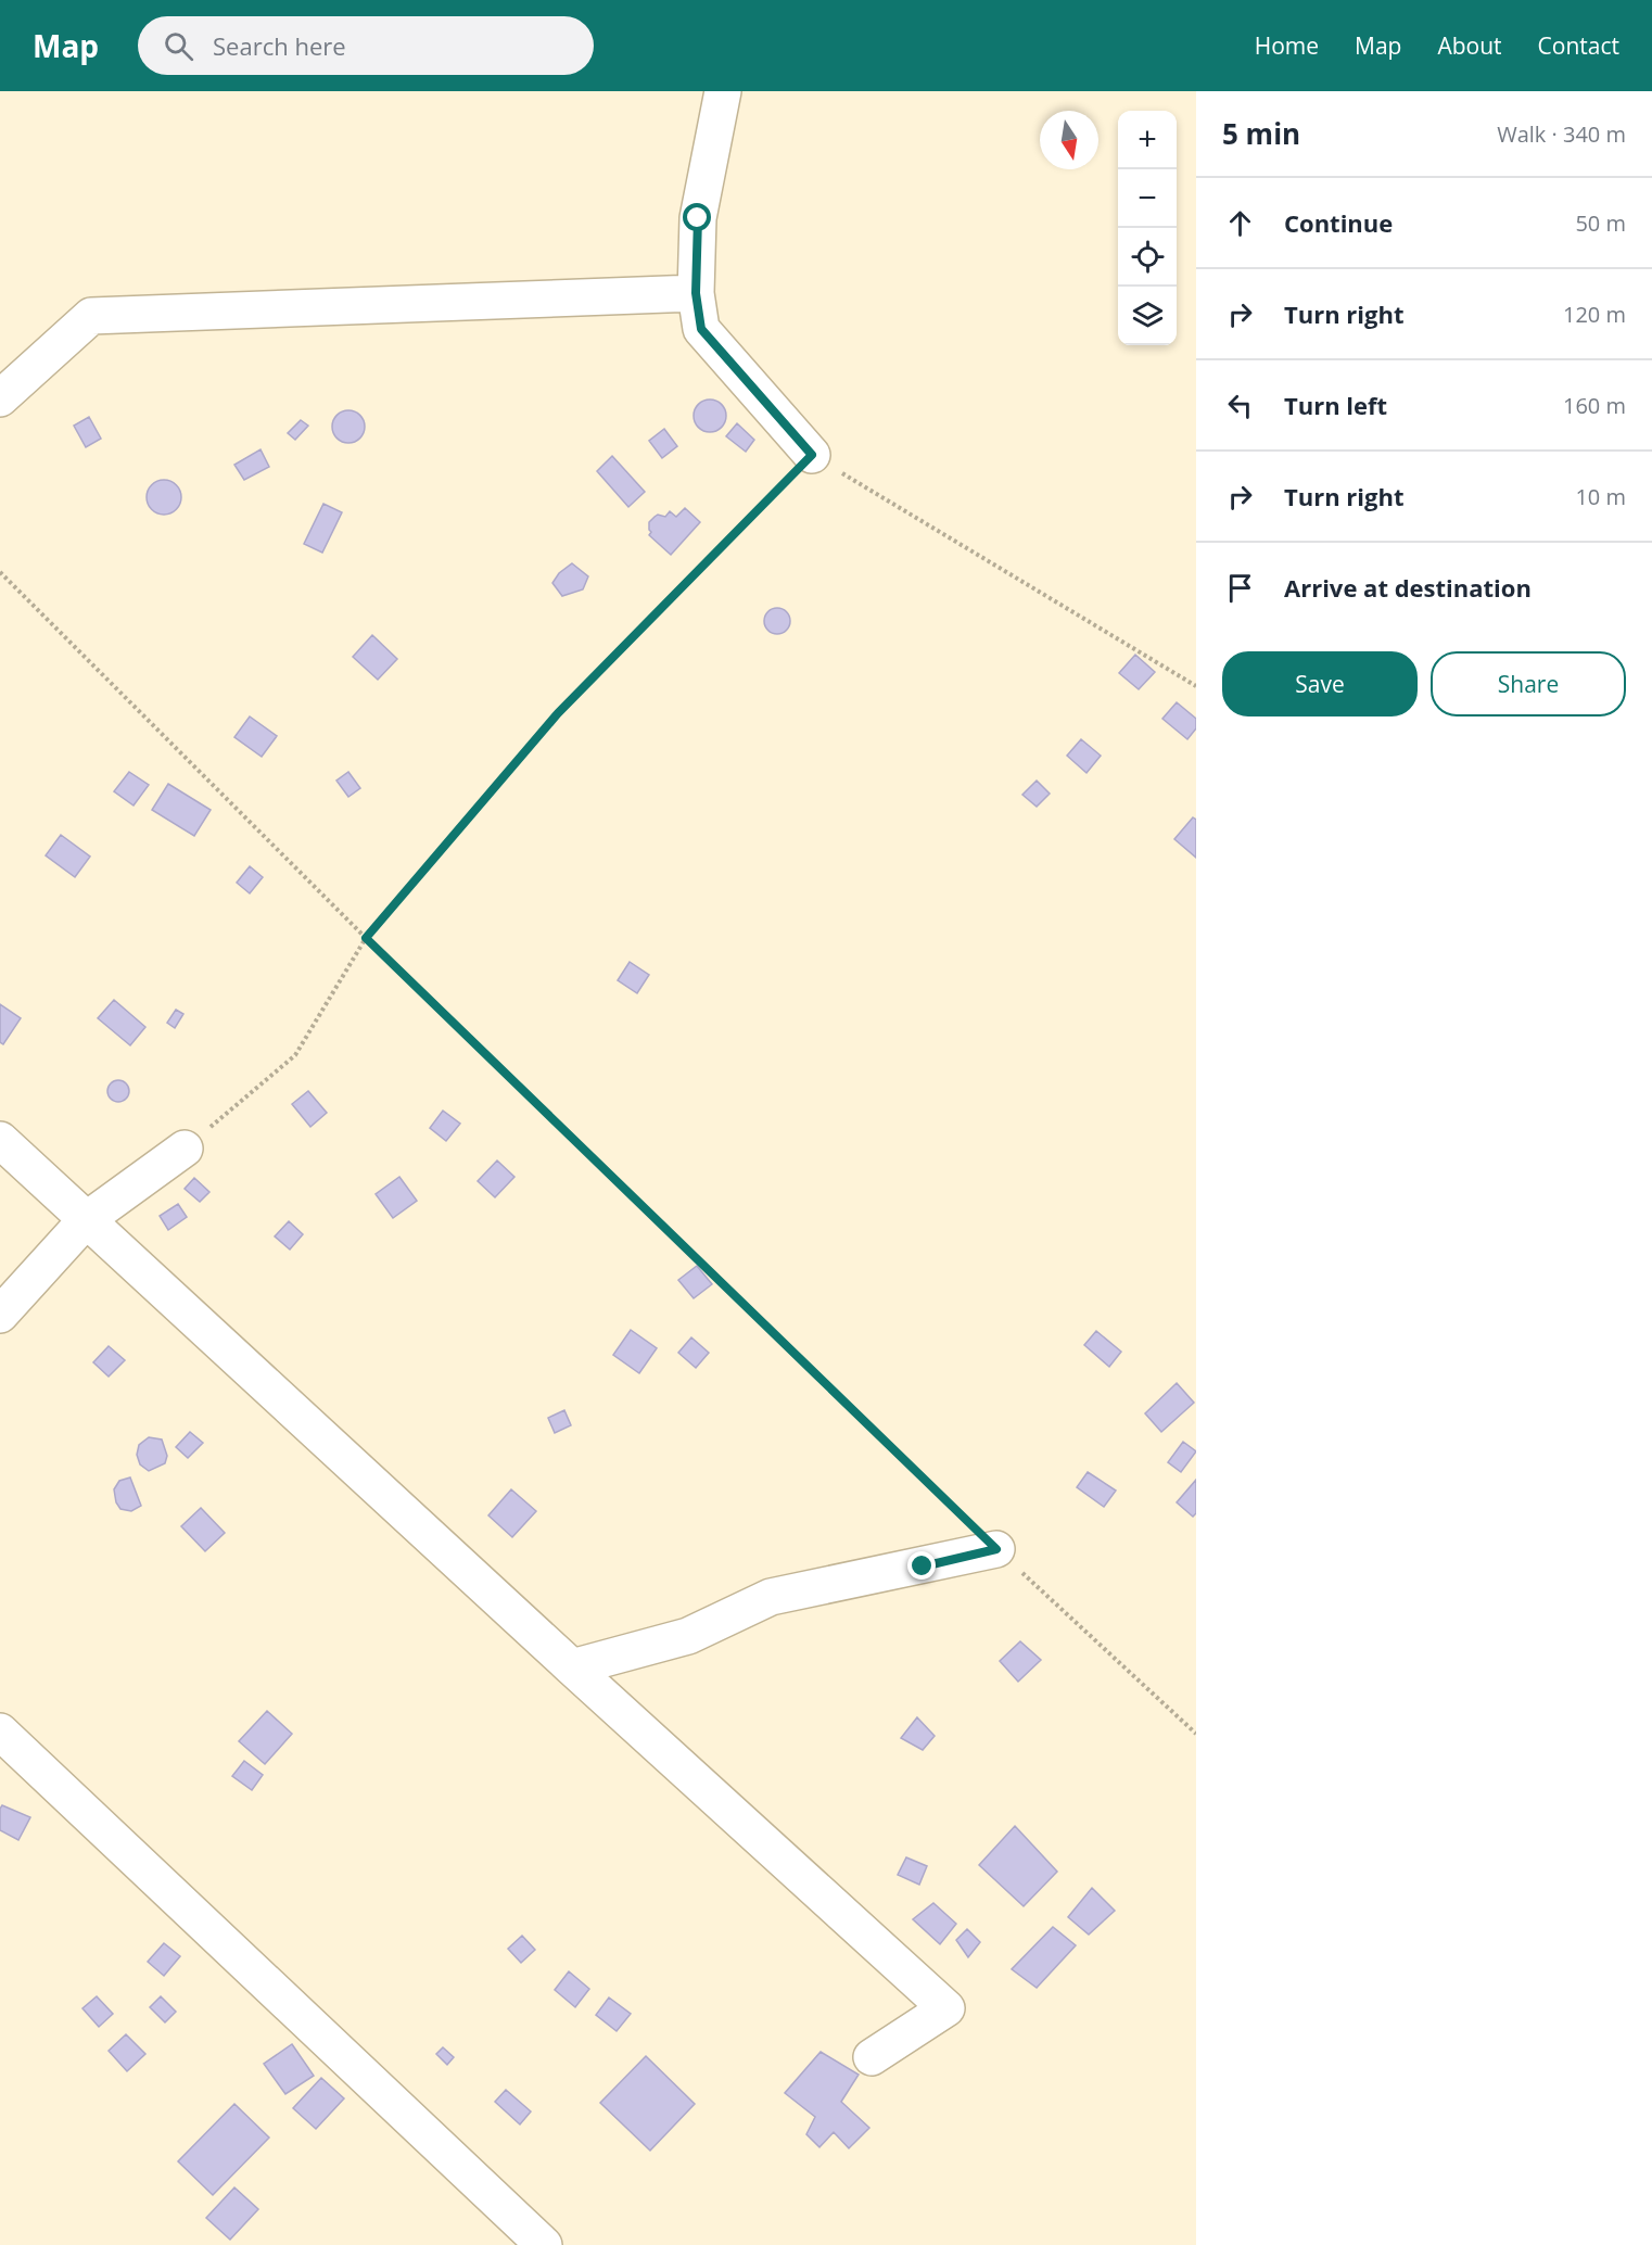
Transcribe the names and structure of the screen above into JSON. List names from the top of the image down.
{
  "north": "bottom",
  "page": {
    "header": "Map",
    "search": "Search here",
    "nav": [
      "Home",
      "Map",
      "About",
      "Contact"
    ],
    "heading": ["5 min", "Walk · 340 m"],
    "map_buttons": ["+", "−"],
    "list": [
      ["Continue", "50 m"],
      ["Turn right", "120 m"],
      ["Turn left", "160 m"],
      ["Turn right", "10 m"],
      "Arrive at destination"
    ],
    "buttons": ["Save", "Share"]
  }
}
